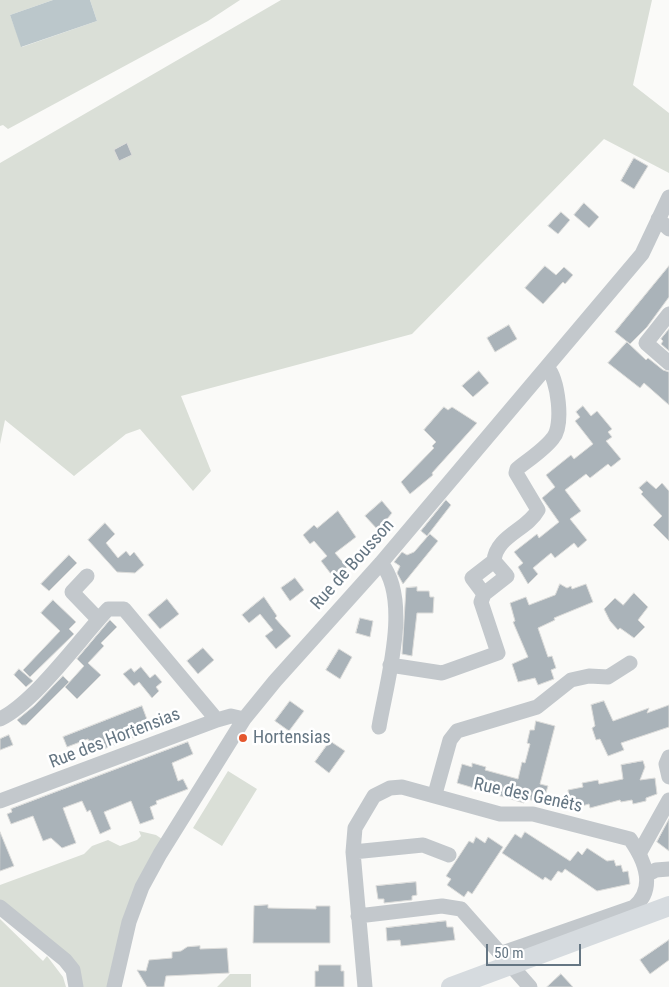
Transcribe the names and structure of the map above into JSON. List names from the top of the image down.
{
  "streets": {
    "street": ["Rue de Bousson", "Rue des Hortensias", "Rue des Genêts"]
  },
  "crossings": [
    ["Rue de Bousson", "Rue des Hortensias"]
  ],
  "places": ["Hortensias"],
  "scale_bar": "50 m"
}
